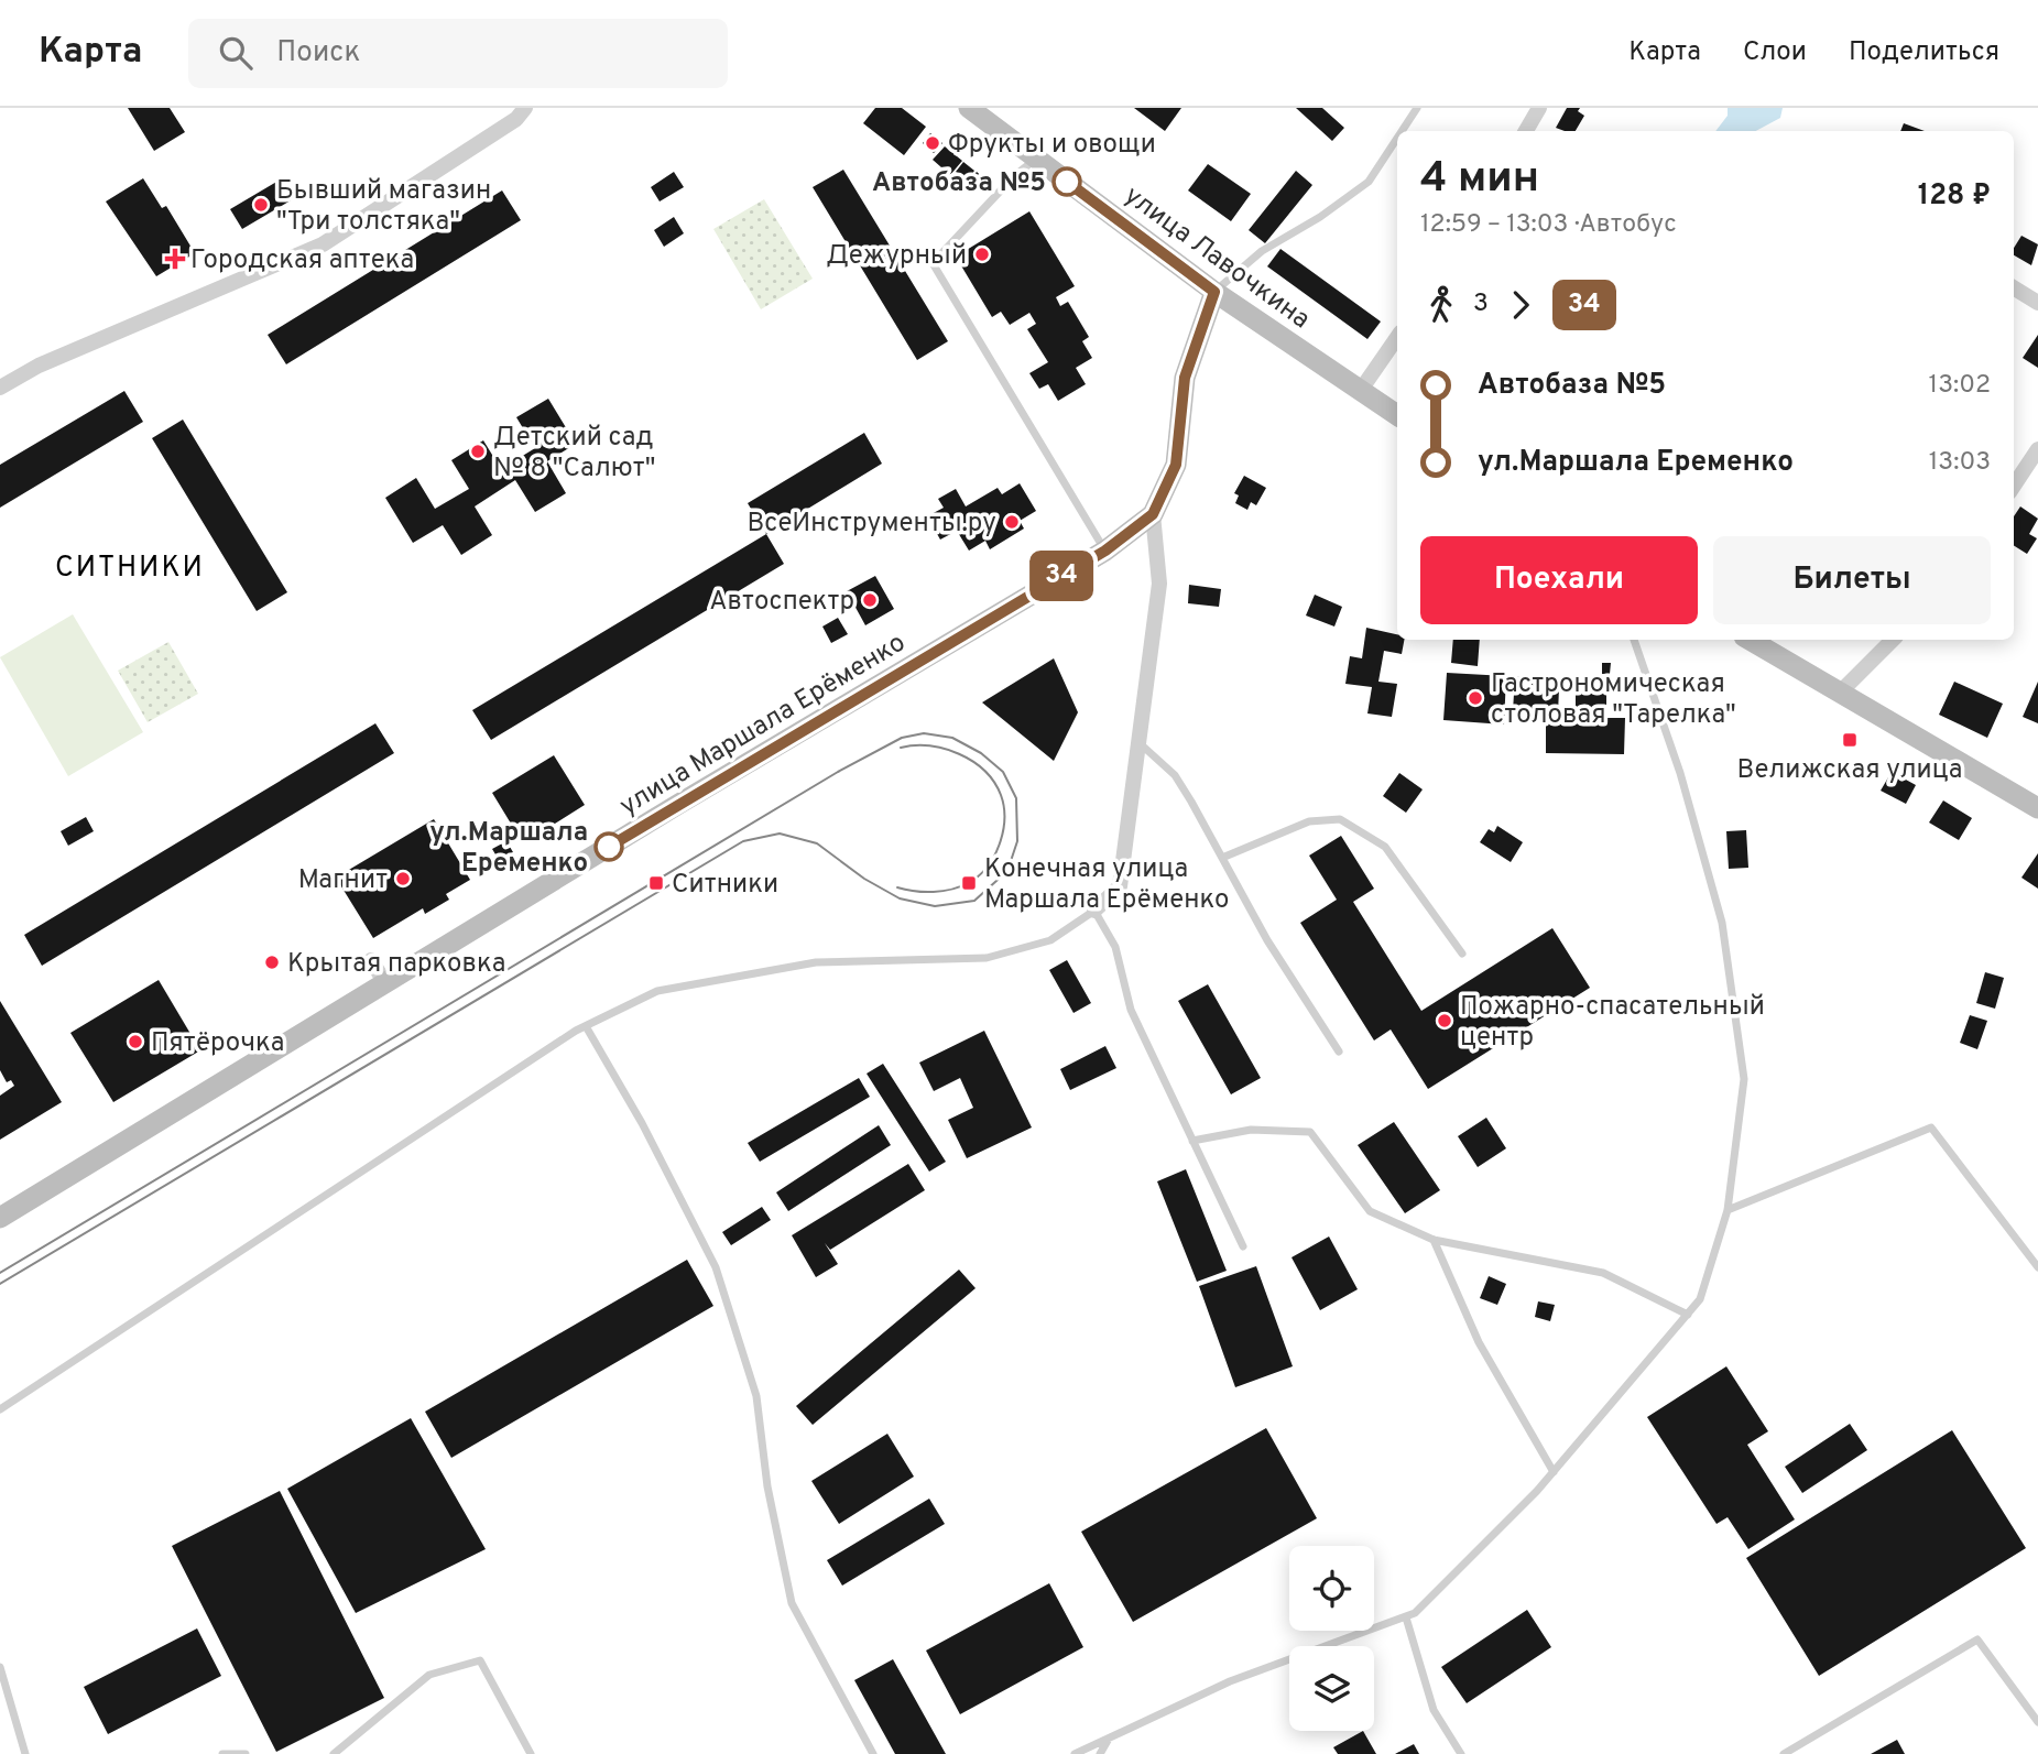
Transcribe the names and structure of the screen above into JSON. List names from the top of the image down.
{
  "streets": {
    "main road": ["улица Лавочкина", "улица Маршала Ерёменко"]
  },
  "crossings": [
    ["улица Лавочкина", "улица Маршала Ерёменко"]
  ],
  "districts": ["СИТНИКИ"],
  "places": {
    "other": [
      "Фрукты и овощи",
      "Автобаза №5",
      "Бывший магазин \"Три толстяка\"",
      "Дежурный",
      "Детский сад № 8 \"Салют\"",
      "ВсеИнструменты.ру",
      "Автоспектр",
      "Гастрономическая столовая \"Тарелка\"",
      "ул.Маршала Еременко",
      "Магнит",
      "Крытая парковка",
      "Пожарно-спасательный центр",
      "Пятёрочка"
    ],
    "health": ["Городская аптека"],
    "transit": ["Велижская улица", "Ситники", "Конечная улица Маршала Ерёменко"]
  },
  "lines": ["bus line 34"],
  "page": {
    "header": "Карта",
    "search": "Поиск",
    "nav": ["Карта", "Слои", "Поделиться"],
    "on_map": "34",
    "heading": ["4 мин", "12:59 – 13:03 · Автобус", "128 ₽"],
    "legs": ["3", "34"],
    "list": [
      {
        "name": "Автобаза №5",
        "value": "13:02"
      },
      {
        "name": "ул.Маршала Еременко",
        "value": "13:03"
      }
    ],
    "buttons": ["Поехали", "Билеты"]
  }
}
